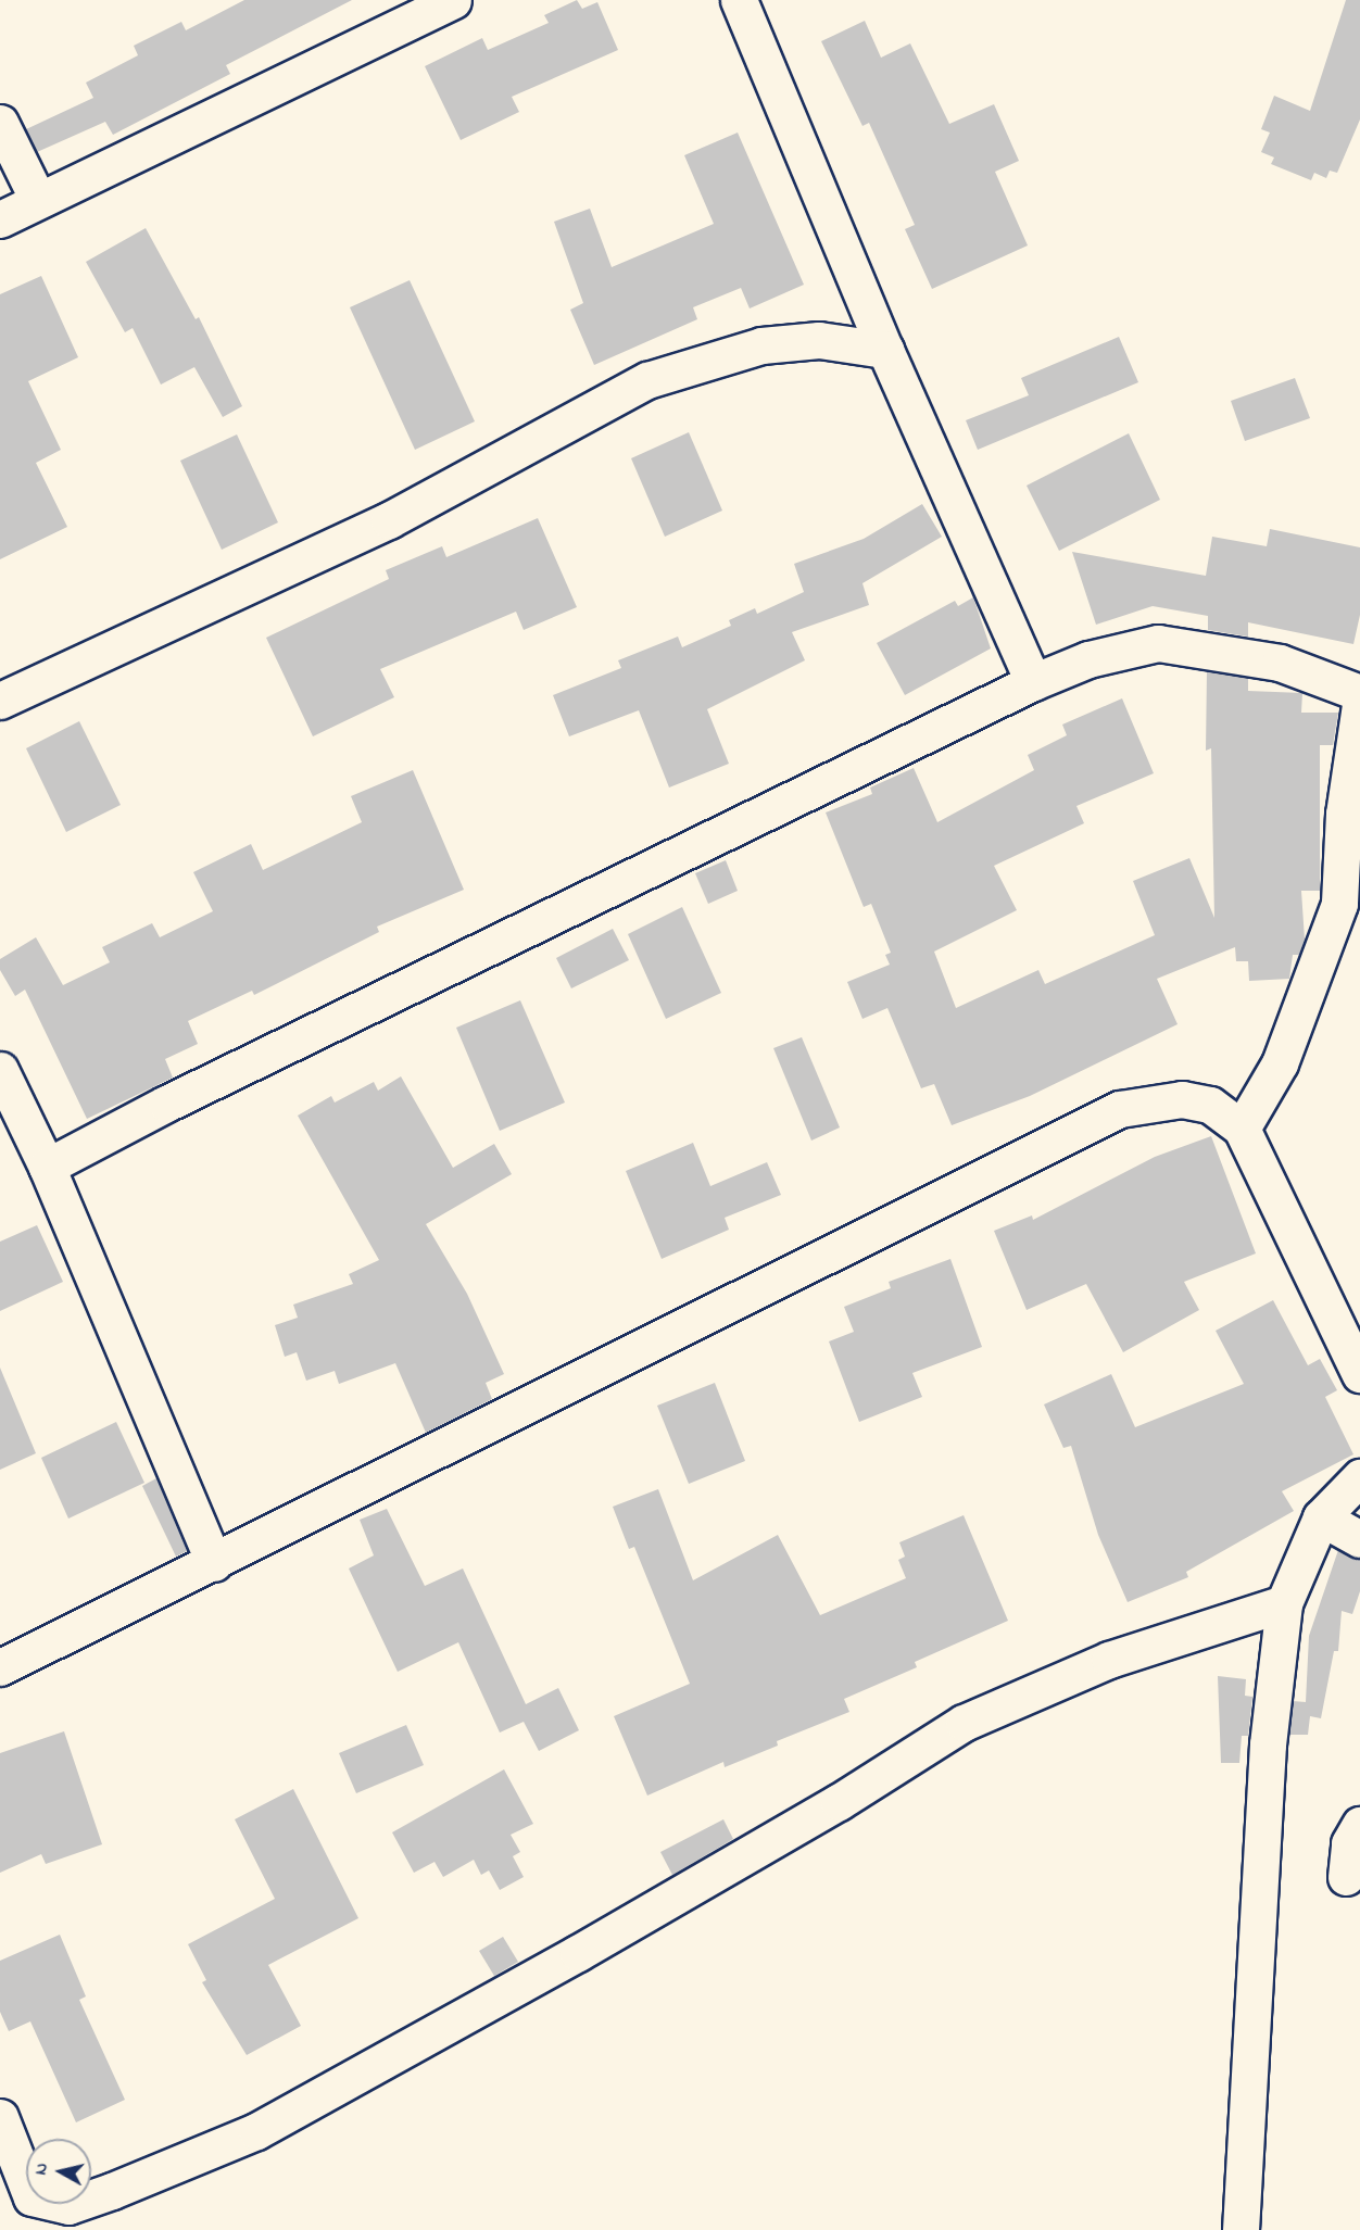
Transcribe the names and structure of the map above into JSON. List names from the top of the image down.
{
  "north": "left"
}
